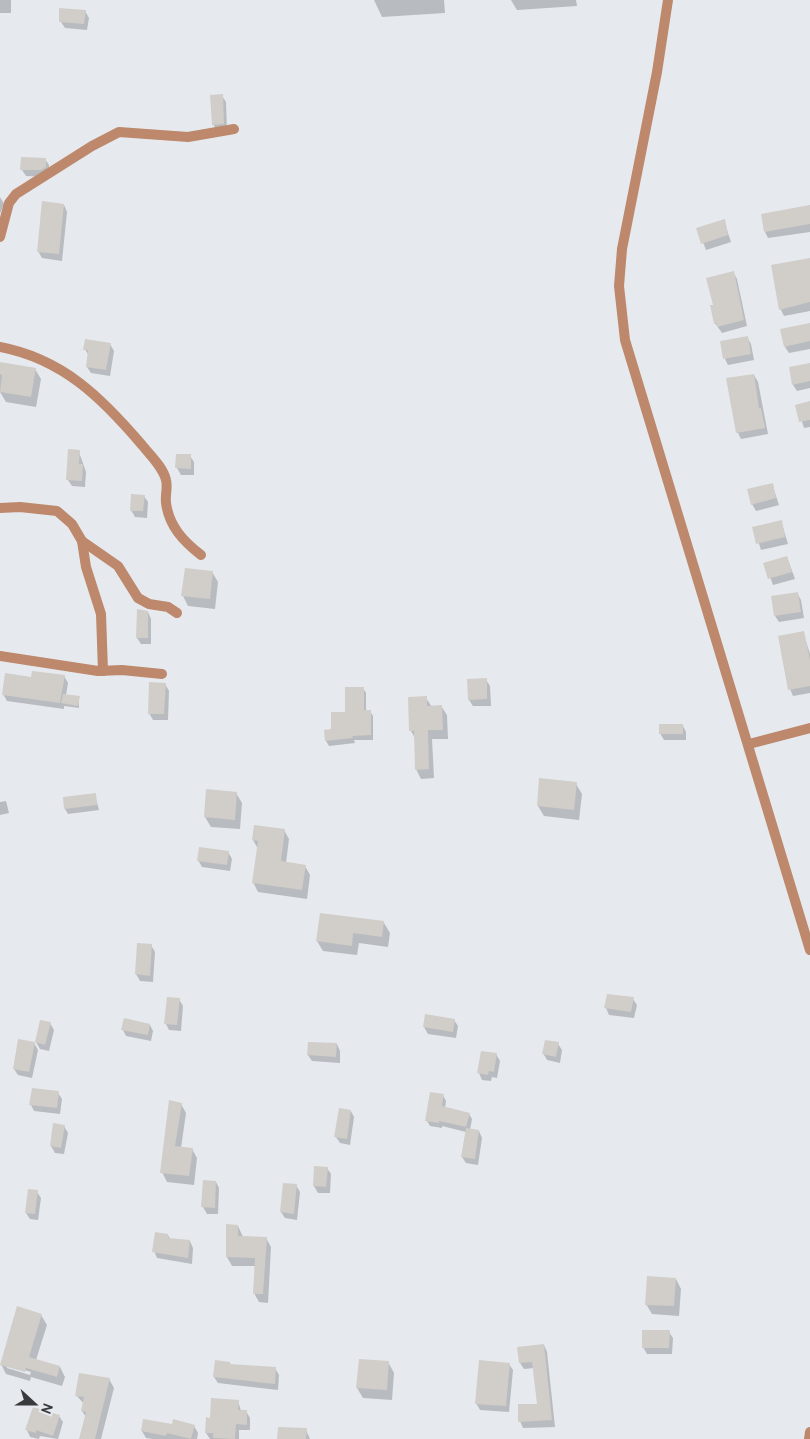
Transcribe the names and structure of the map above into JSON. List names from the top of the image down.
{
  "north": "right"
}
